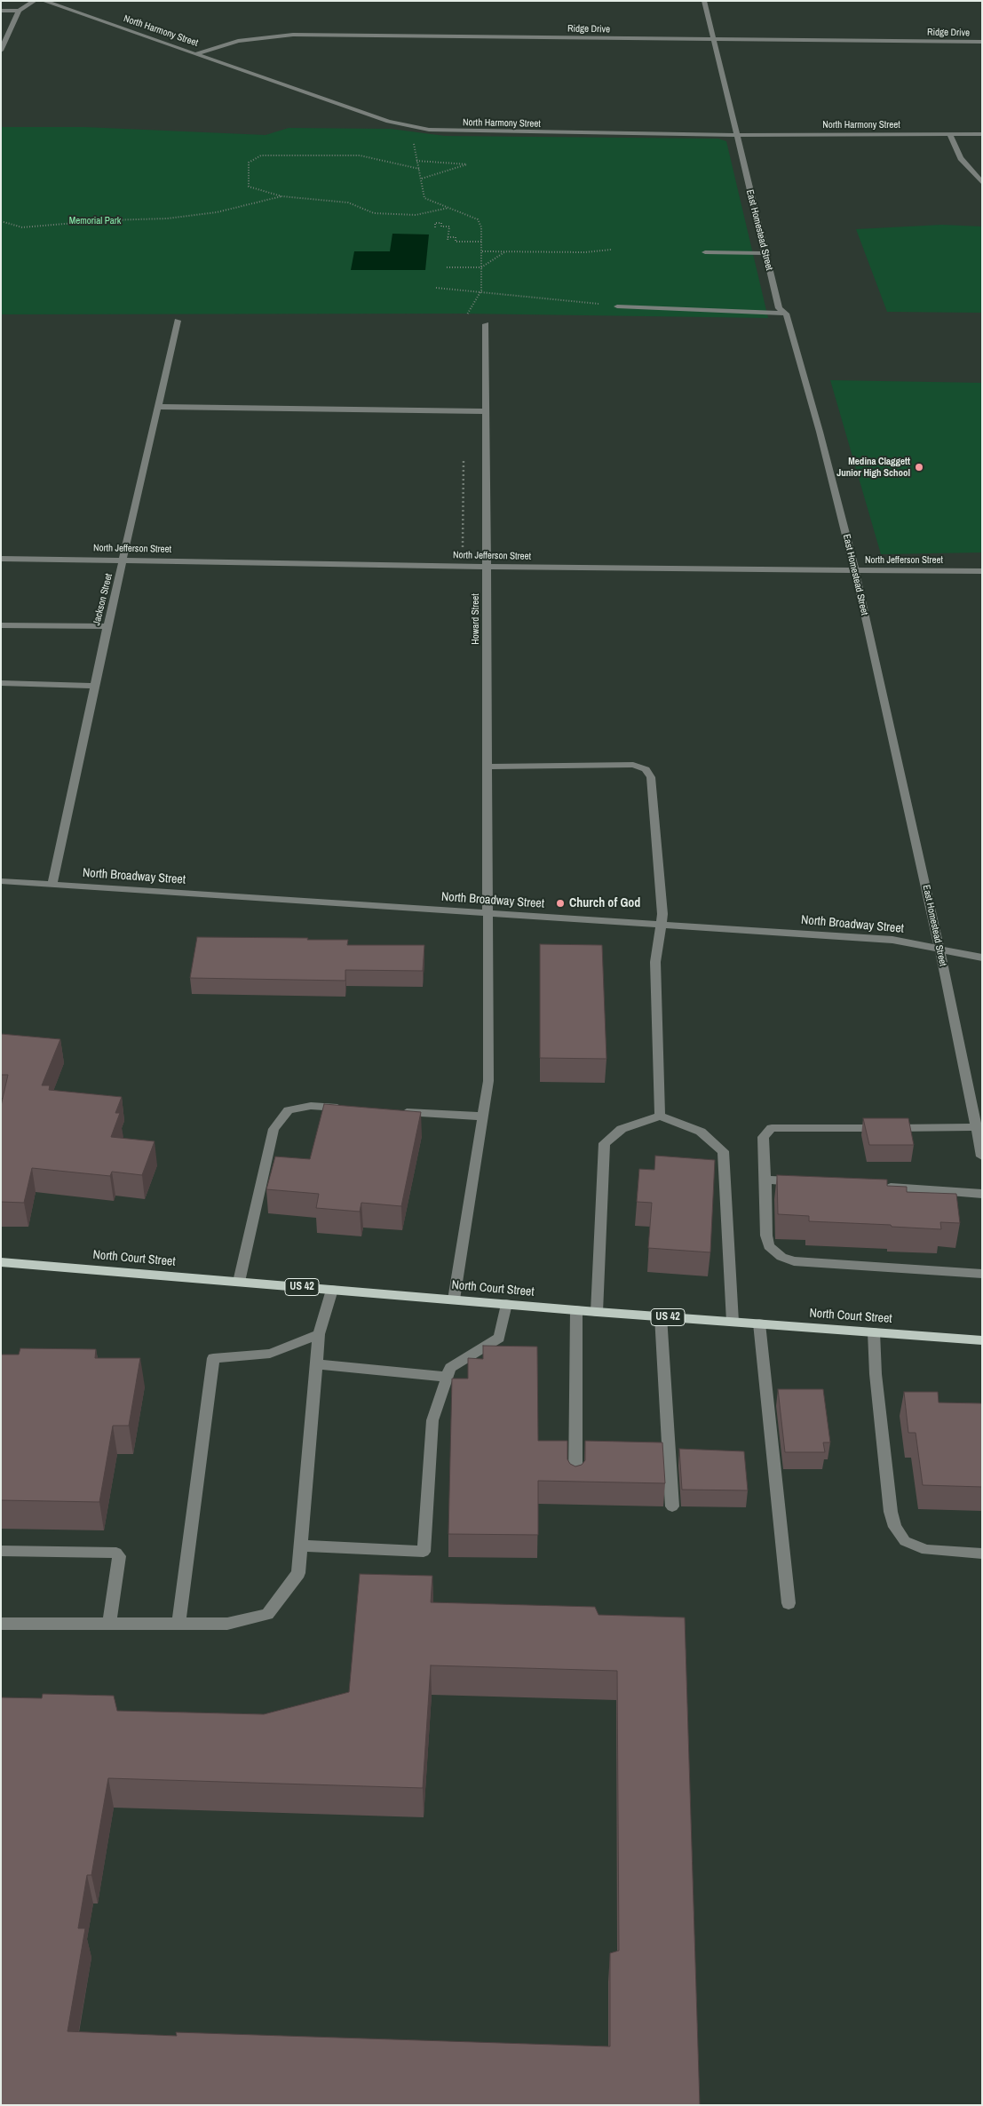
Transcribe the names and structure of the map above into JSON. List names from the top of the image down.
{
  "streets": {
    "main road": ["North Court Street", "US 42"],
    "street": [
      "Ridge Drive",
      "North Harmony Street",
      "East Homestead Street",
      "North Jefferson Street",
      "Jackson Street",
      "Howard Street",
      "North Broadway Street"
    ]
  },
  "crossings": [
    ["Ridge Drive", "North Harmony Street"],
    ["Ridge Drive", "East Homestead Street"],
    ["North Harmony Street", "East Homestead Street"],
    ["East Homestead Street", "North Jefferson Street"],
    ["East Homestead Street", "North Broadway Street"],
    ["North Jefferson Street", "Jackson Street"],
    ["North Jefferson Street", "Howard Street"],
    ["Jackson Street", "North Broadway Street"],
    ["Howard Street", "North Broadway Street"],
    ["Howard Street", "North Court Street"]
  ],
  "parks": ["Memorial Park"],
  "places": ["Medina Claggett Junior High School", "Church of God"]
}
